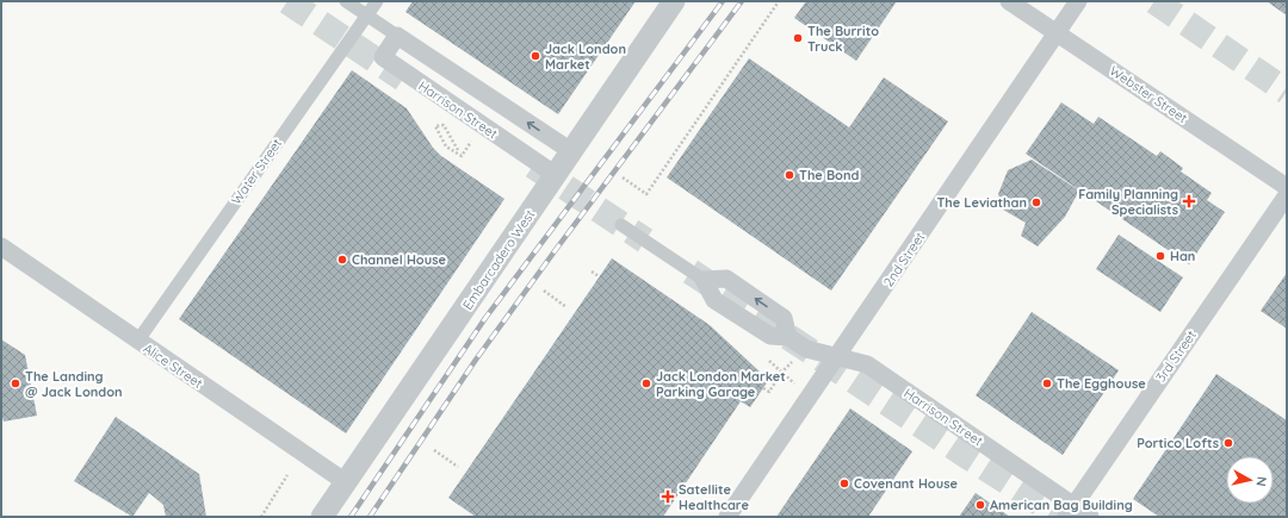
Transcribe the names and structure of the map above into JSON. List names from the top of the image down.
{
  "streets": {
    "street": [
      "Webster Street",
      "Harrison Street",
      "Water Street",
      "Embarcadero West",
      "2nd Street",
      "3rd Street",
      "Alice Street"
    ]
  },
  "crossings": [
    ["Webster Street", "2nd Street"],
    ["Harrison Street", "Embarcadero West"],
    ["Harrison Street", "2nd Street"],
    ["Harrison Street", "3rd Street"],
    ["Water Street", "Alice Street"],
    ["Embarcadero West", "Alice Street"]
  ],
  "places": {
    "other": [
      "The Burrito Truck",
      "Jack London Market",
      "The Bond",
      "The Leviathan",
      "Han",
      "Channel House",
      "The Landing @ Jack London",
      "Jack London Market Parking Garage",
      "The Egghouse",
      "Portico Lofts",
      "Covenant House",
      "American Bag Building"
    ],
    "health": ["Family Planning Specialists", "Satellite Healthcare"]
  },
  "north": "right"
}
